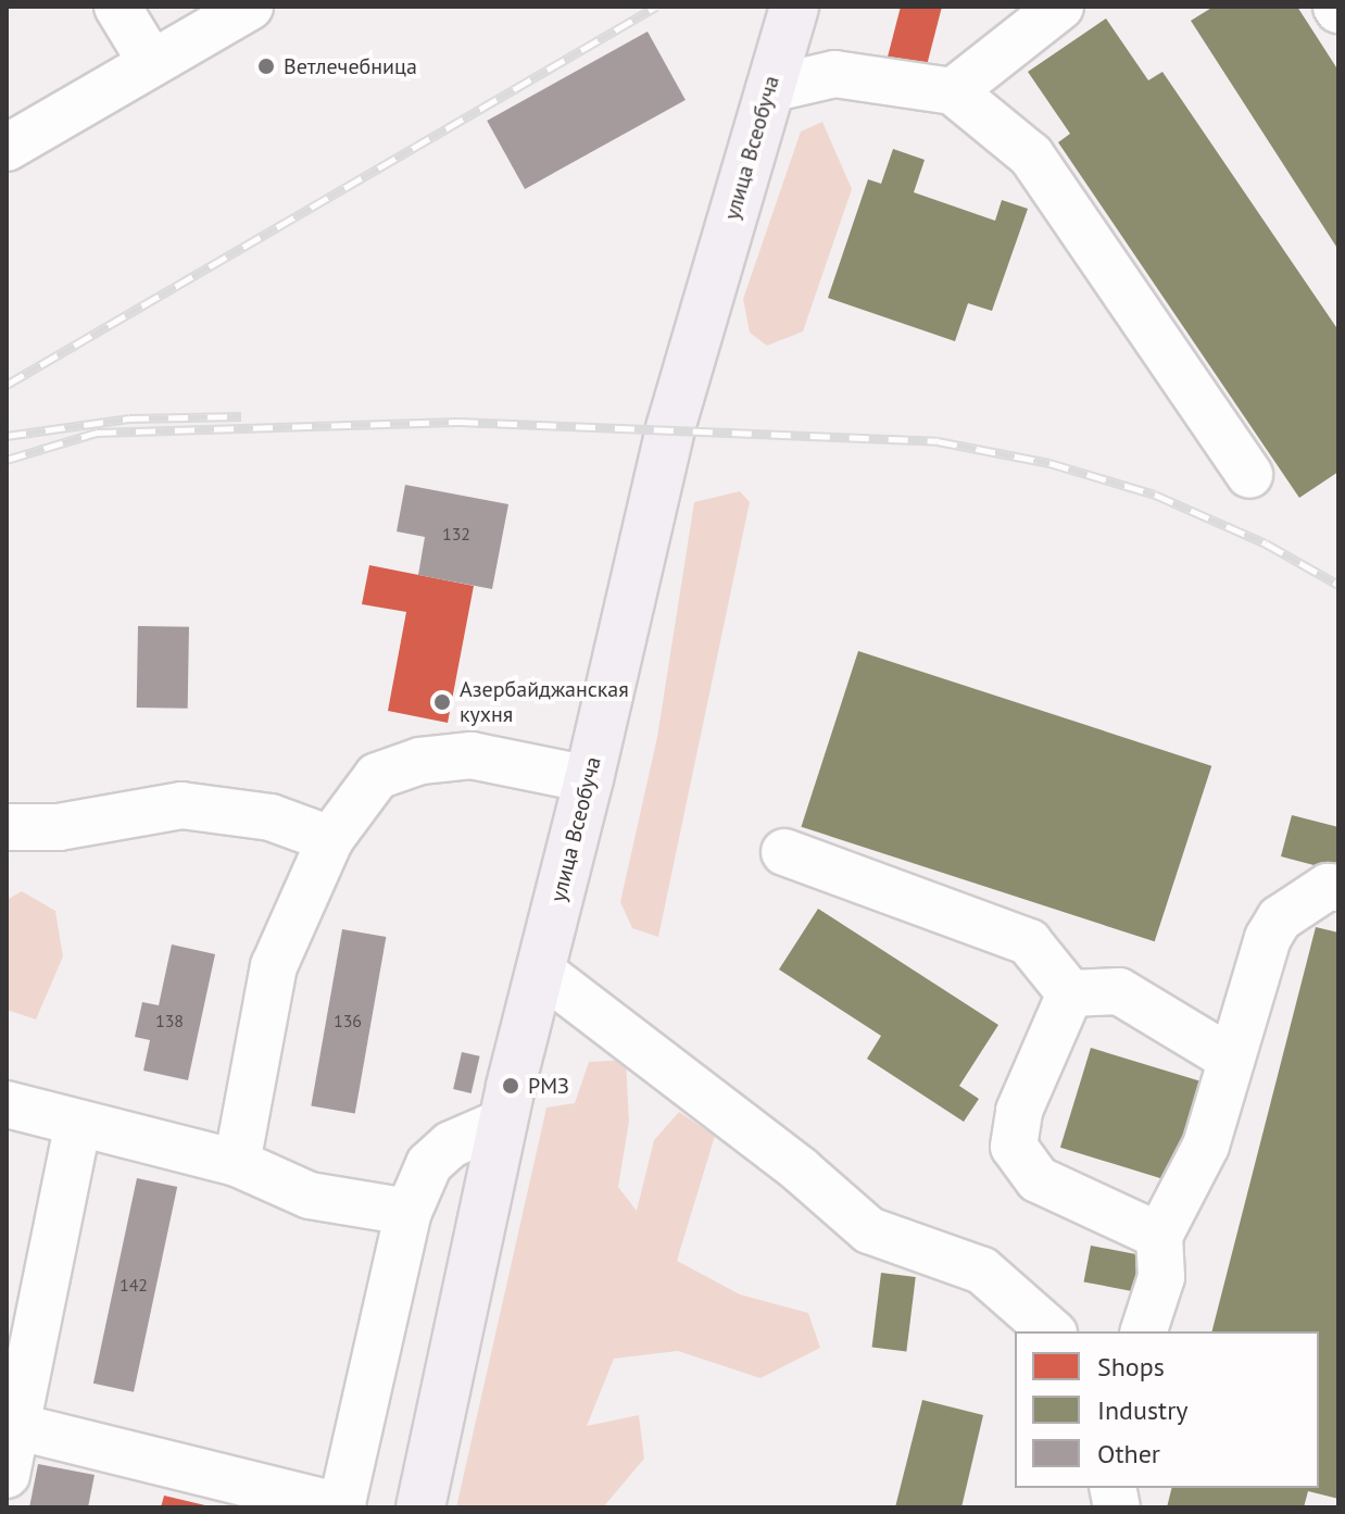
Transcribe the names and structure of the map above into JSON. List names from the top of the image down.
{
  "streets": {
    "main road": ["улица Всеобуча"]
  },
  "places": ["Ветлечебница", "Азербайджанская кухня", "РМЗ"],
  "house_numbers": [
    "132",
    "138",
    "136",
    "142"
  ],
  "legend": ["Shops", "Industry", "Other"]
}
